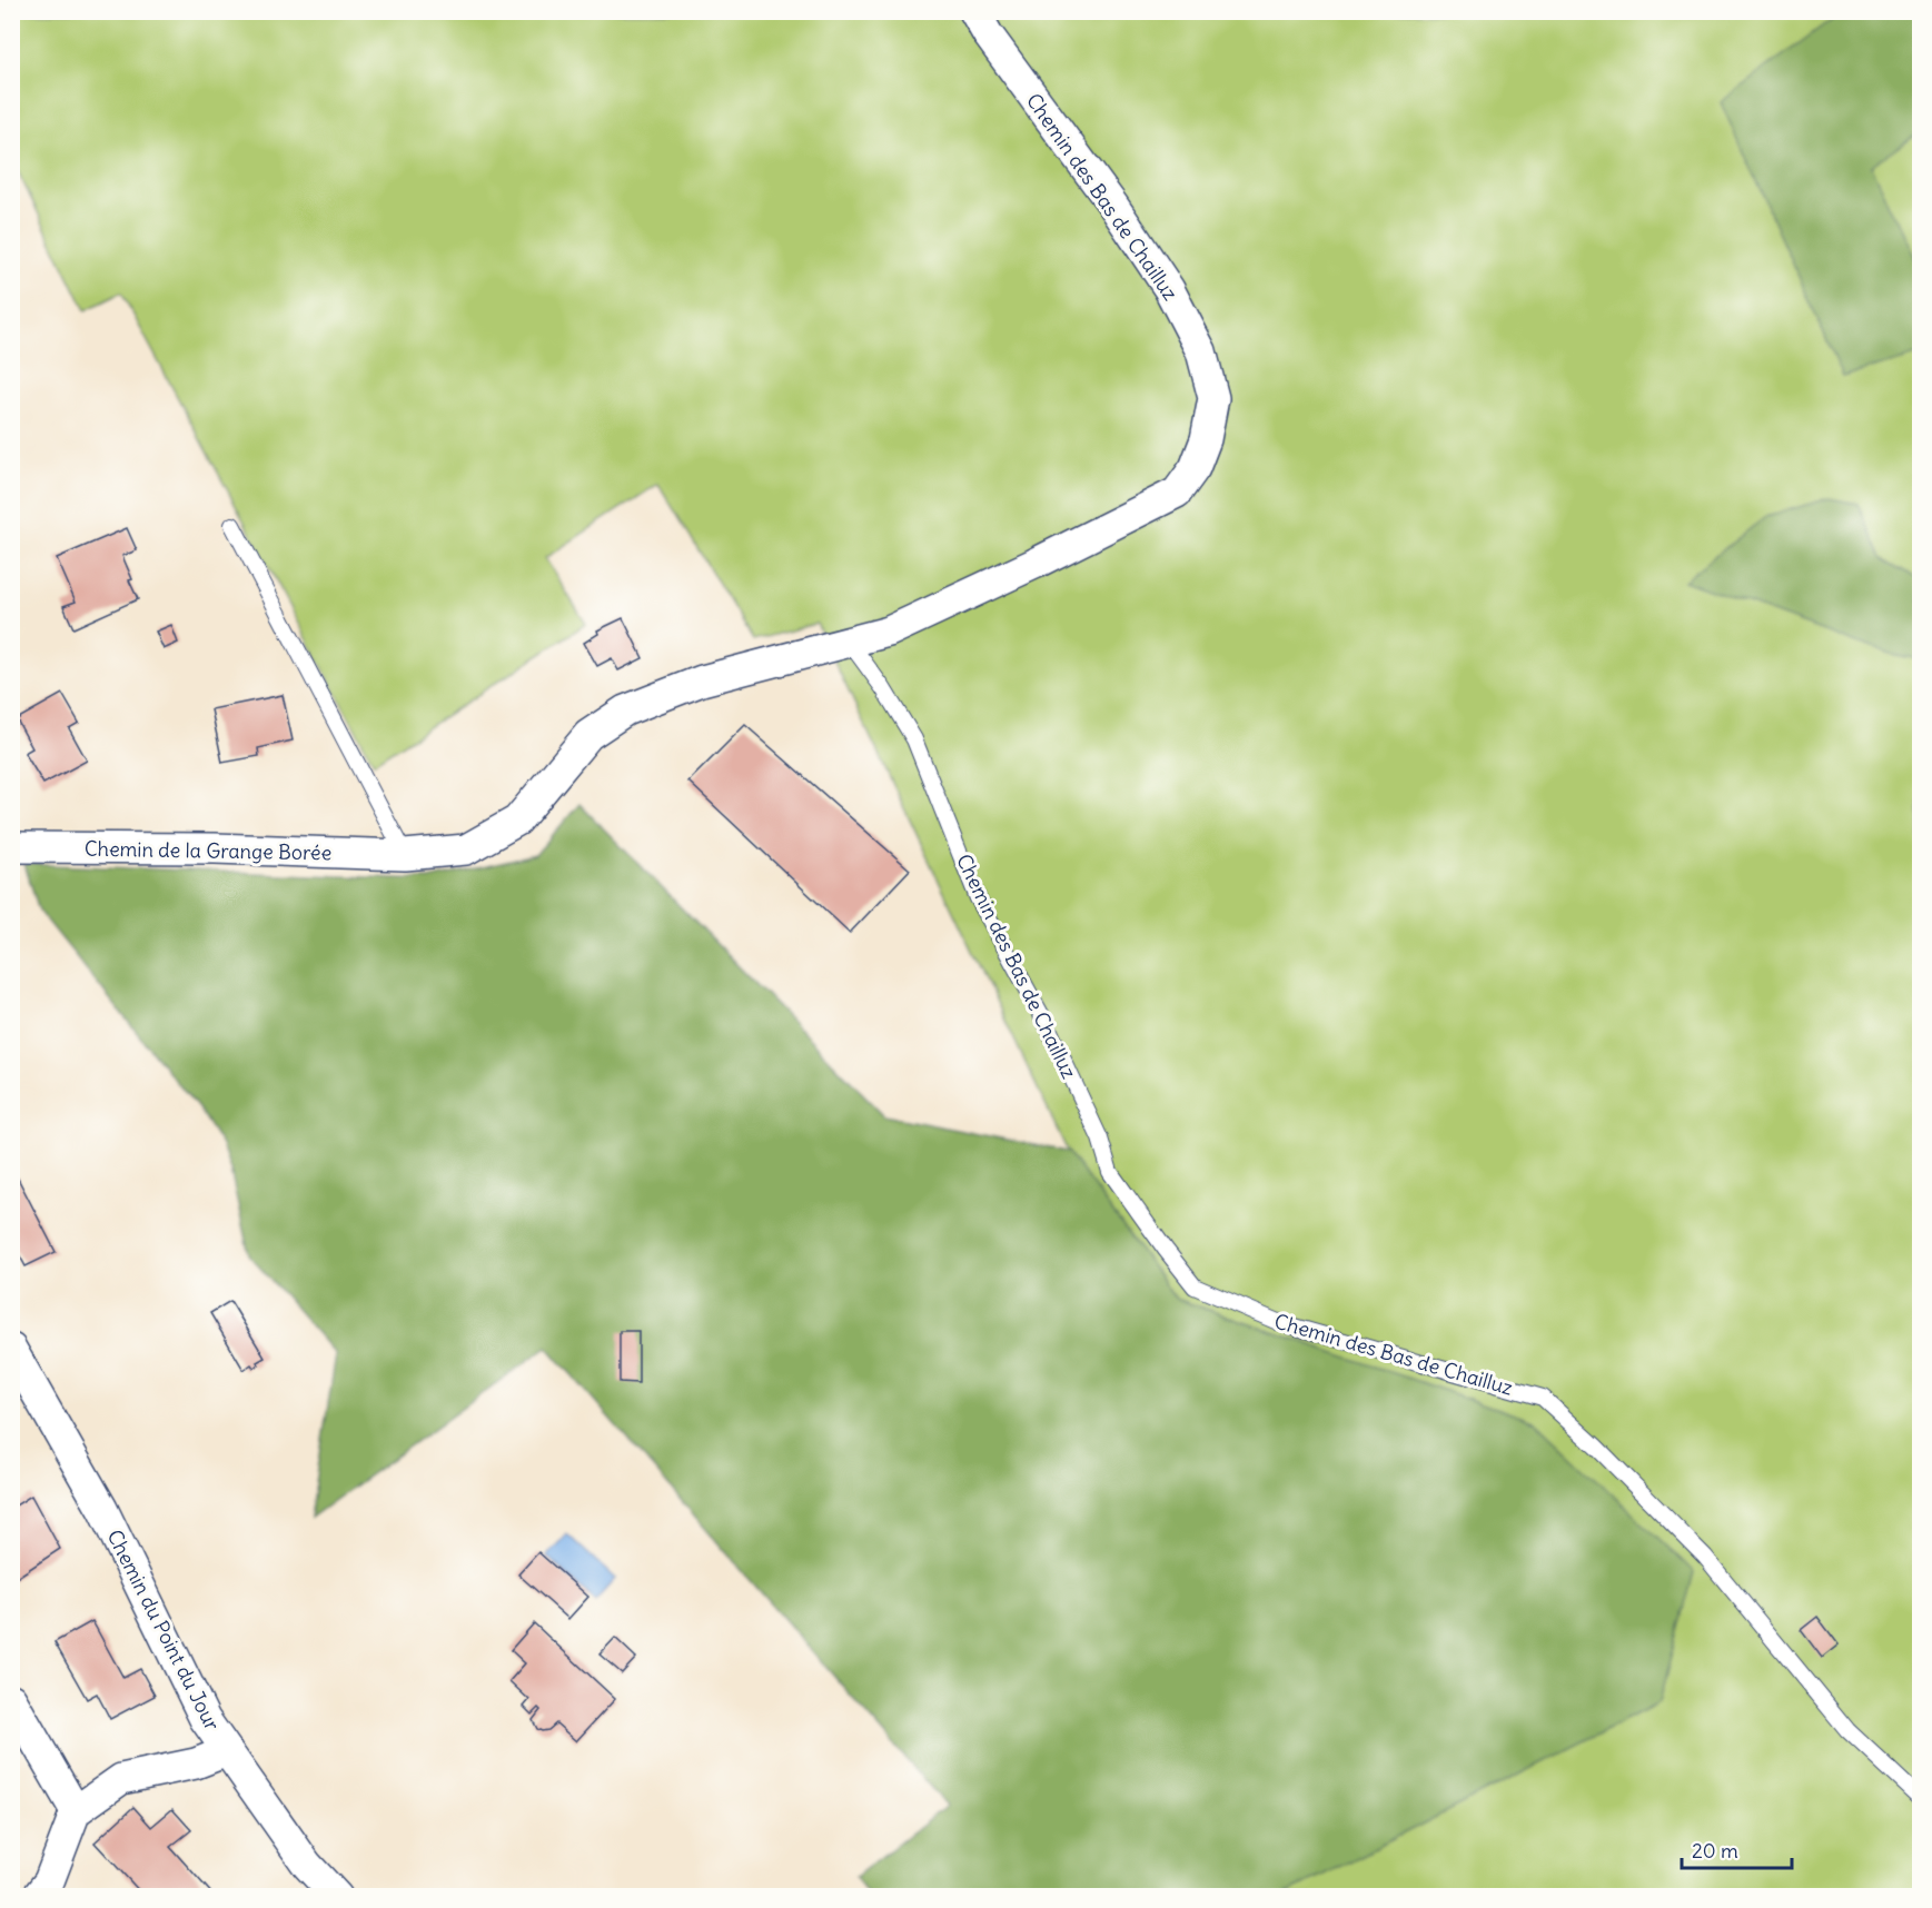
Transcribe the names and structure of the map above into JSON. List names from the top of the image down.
{
  "streets": {
    "street": ["Chemin des Bas de Chailluz", "Chemin de la Grange Borée", "Chemin du Point du Jour"]
  },
  "crossings": [
    ["Chemin des Bas de Chailluz", "Chemin de la Grange Borée"]
  ],
  "scale_bar": "20 m"
}
